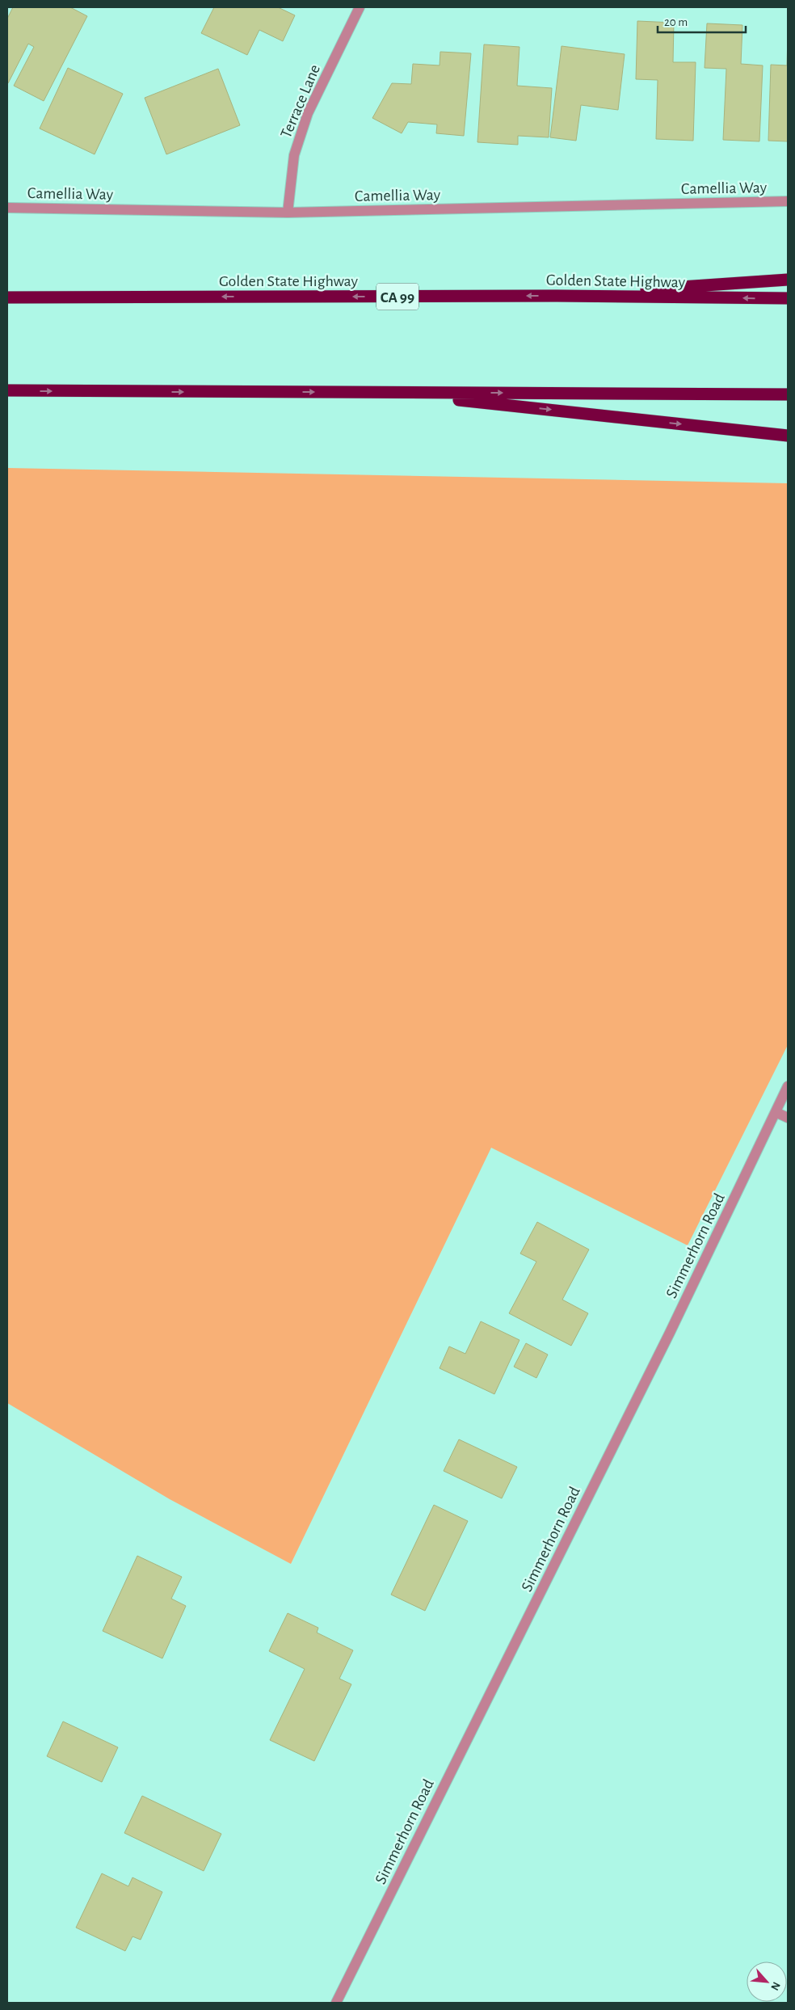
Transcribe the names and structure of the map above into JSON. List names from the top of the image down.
{
  "streets": {
    "highway": ["Golden State Highway", "CA 99"],
    "street": ["Terrace Lane", "Camellia Way", "Simmerhorn Road"]
  },
  "crossings": [
    ["Terrace Lane", "Camellia Way"]
  ],
  "scale_bar": "20 m",
  "north": "bottom right"
}
